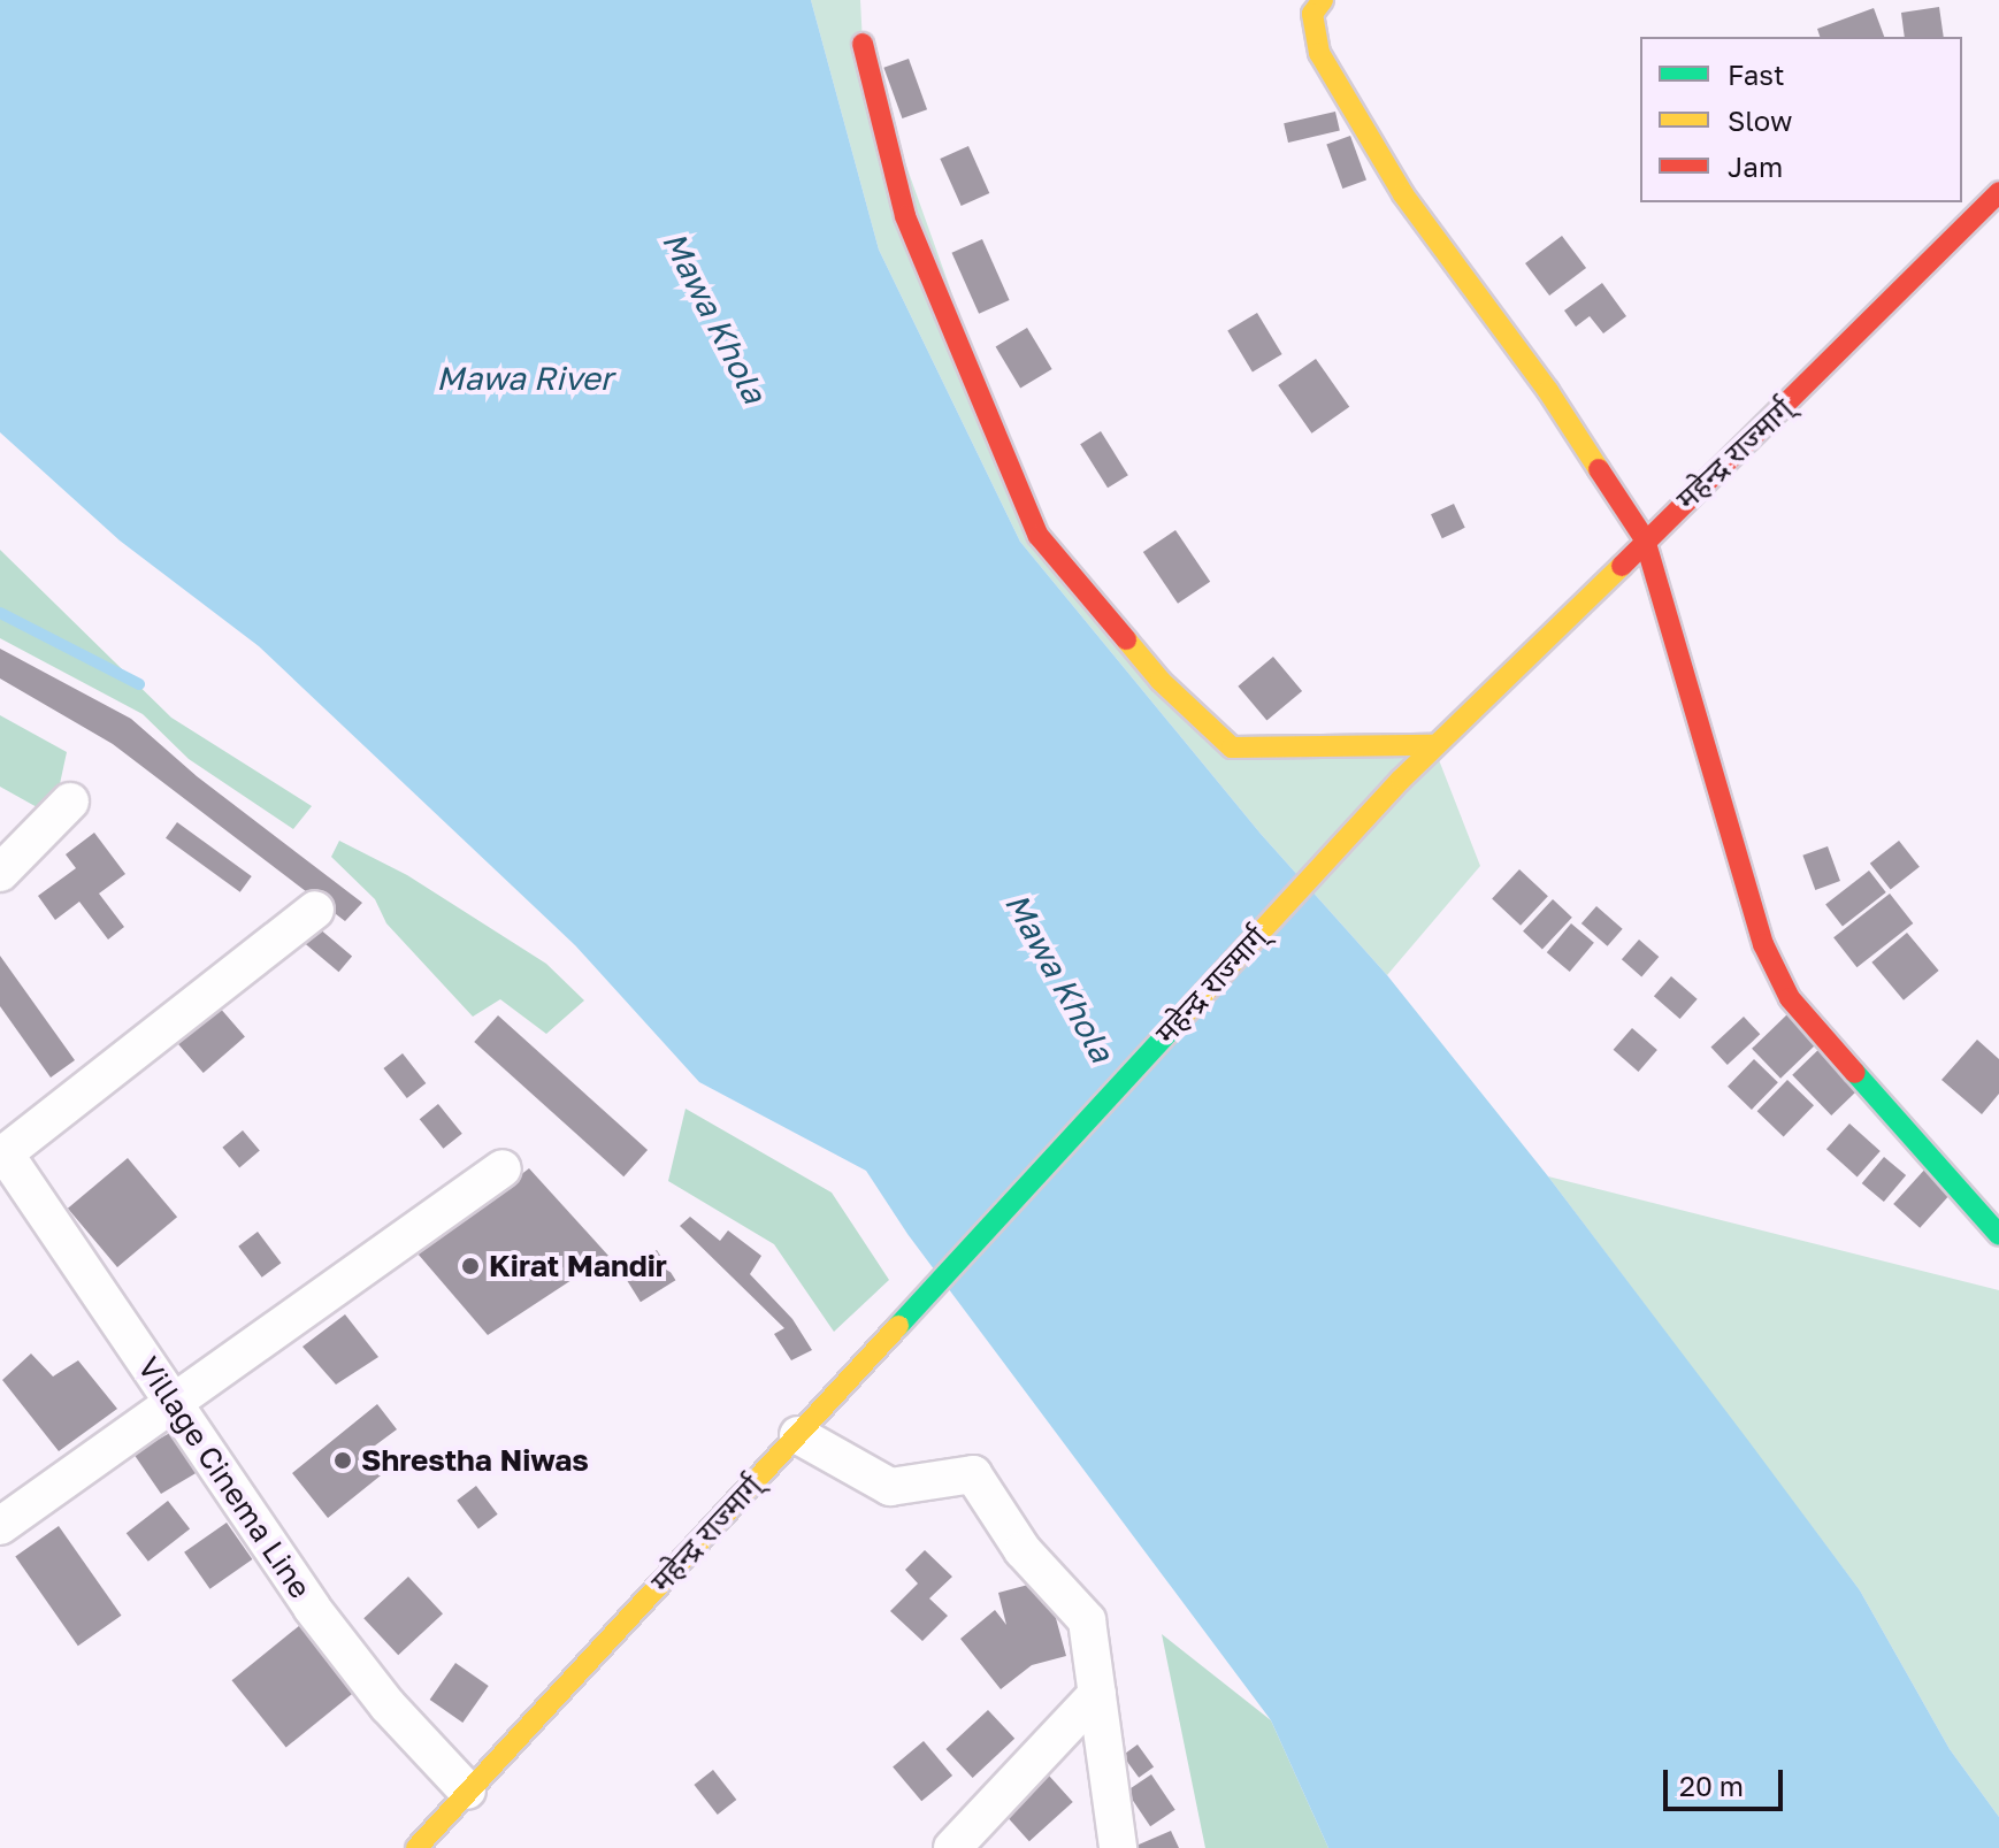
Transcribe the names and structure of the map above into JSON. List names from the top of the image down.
{
  "streets": {
    "main road": ["महेन्द्र राज्मार्ग्"],
    "street": ["Village Cinema Line"]
  },
  "crossings": [
    ["महेन्द्र राज्मार्ग्", "Village Cinema Line"]
  ],
  "water": ["Mawa Khola", "Mawa River"],
  "places": ["Kirat Mandir", "Shrestha Niwas"],
  "legend": ["Fast", "Slow", "Jam"],
  "scale_bar": "20 m"
}
